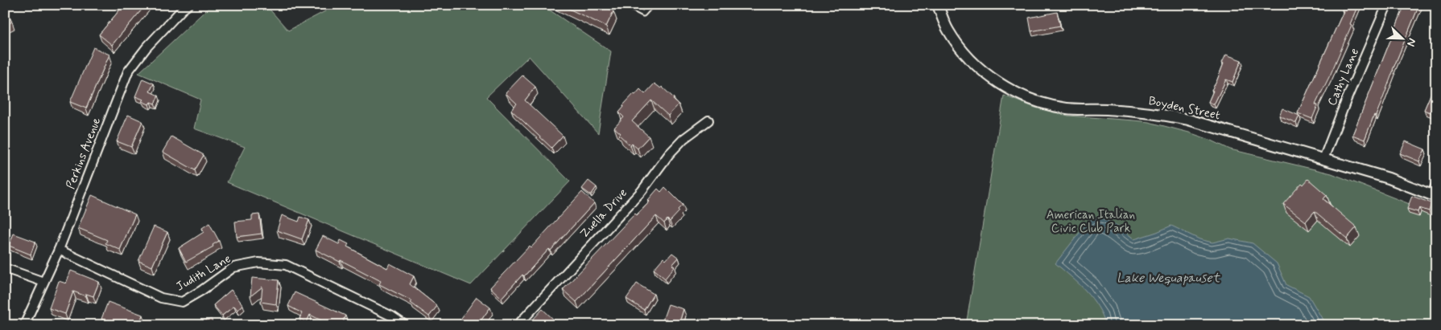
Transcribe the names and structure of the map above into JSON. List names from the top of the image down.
{
  "streets": {
    "street": [
      "Cathy Lane",
      "Boyden Street",
      "Perkins Avenue",
      "Zuella Drive",
      "Judith Lane"
    ]
  },
  "crossings": [
    ["Cathy Lane", "Boyden Street"],
    ["Perkins Avenue", "Judith Lane"]
  ],
  "water": ["Lake Wequapauset"],
  "parks": ["American Italian Civic Club Park"],
  "north": "bottom right"
}
